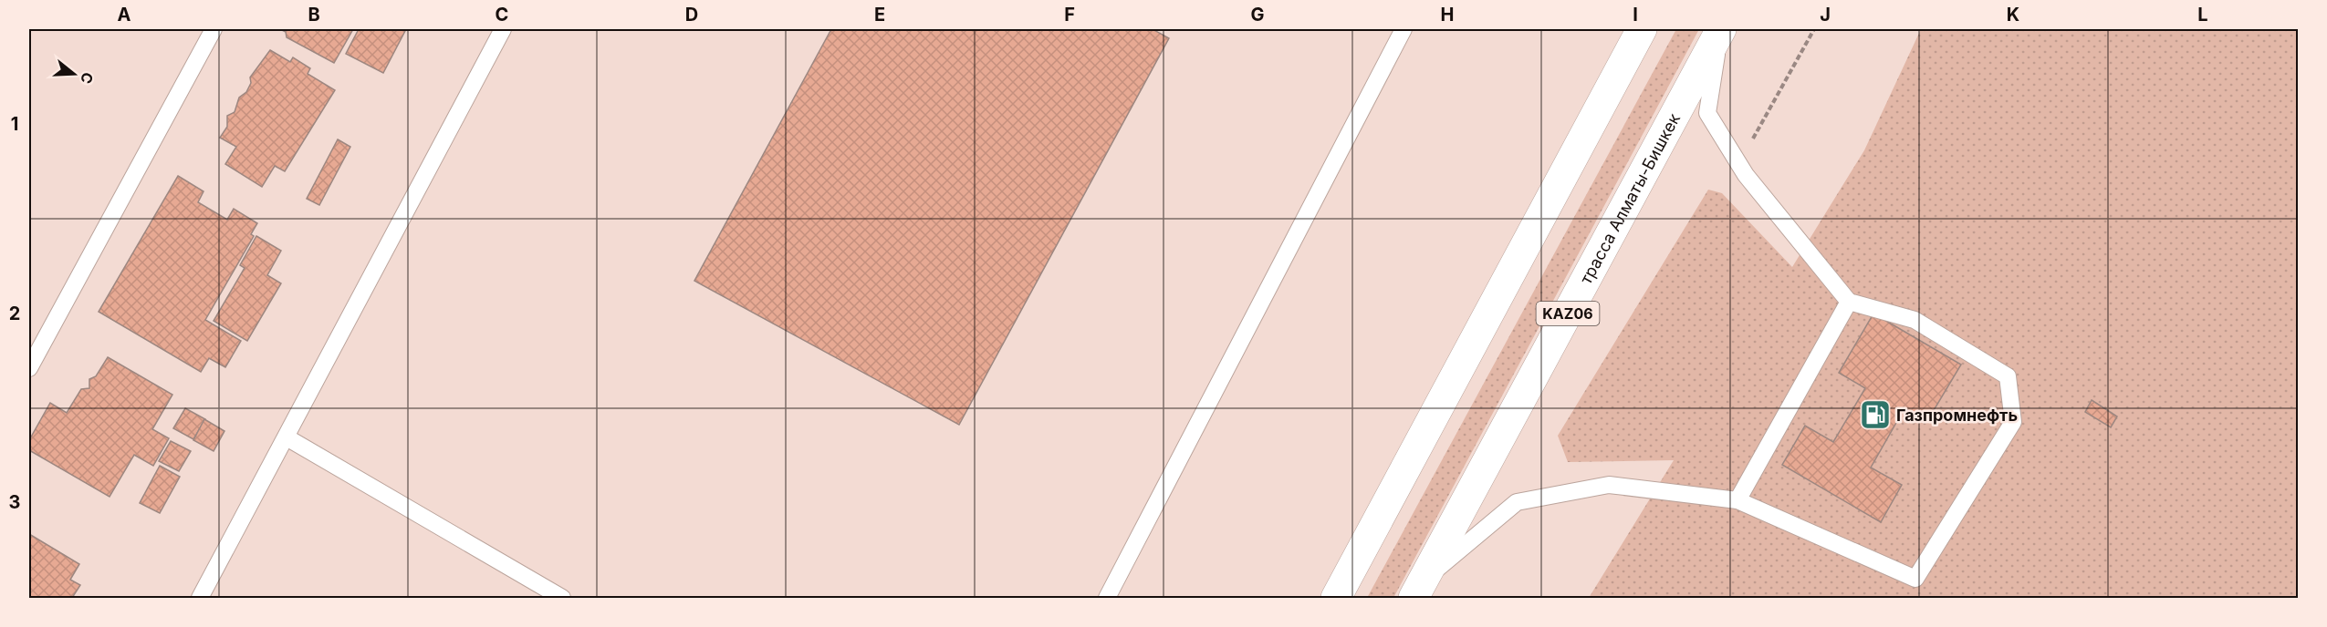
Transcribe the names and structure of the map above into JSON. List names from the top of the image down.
{
  "streets": {
    "highway": ["трасса Алматы-Бишкек", "KАZ06"]
  },
  "places": {
    "fuel station": ["Газпромнефть"]
  },
  "north": "right",
  "grid": {
    "columns": [
      "A",
      "B",
      "C",
      "D",
      "E",
      "F",
      "G",
      "H",
      "I",
      "J",
      "K",
      "L"
    ],
    "rows": ["1", "2", "3"]
  }
}
